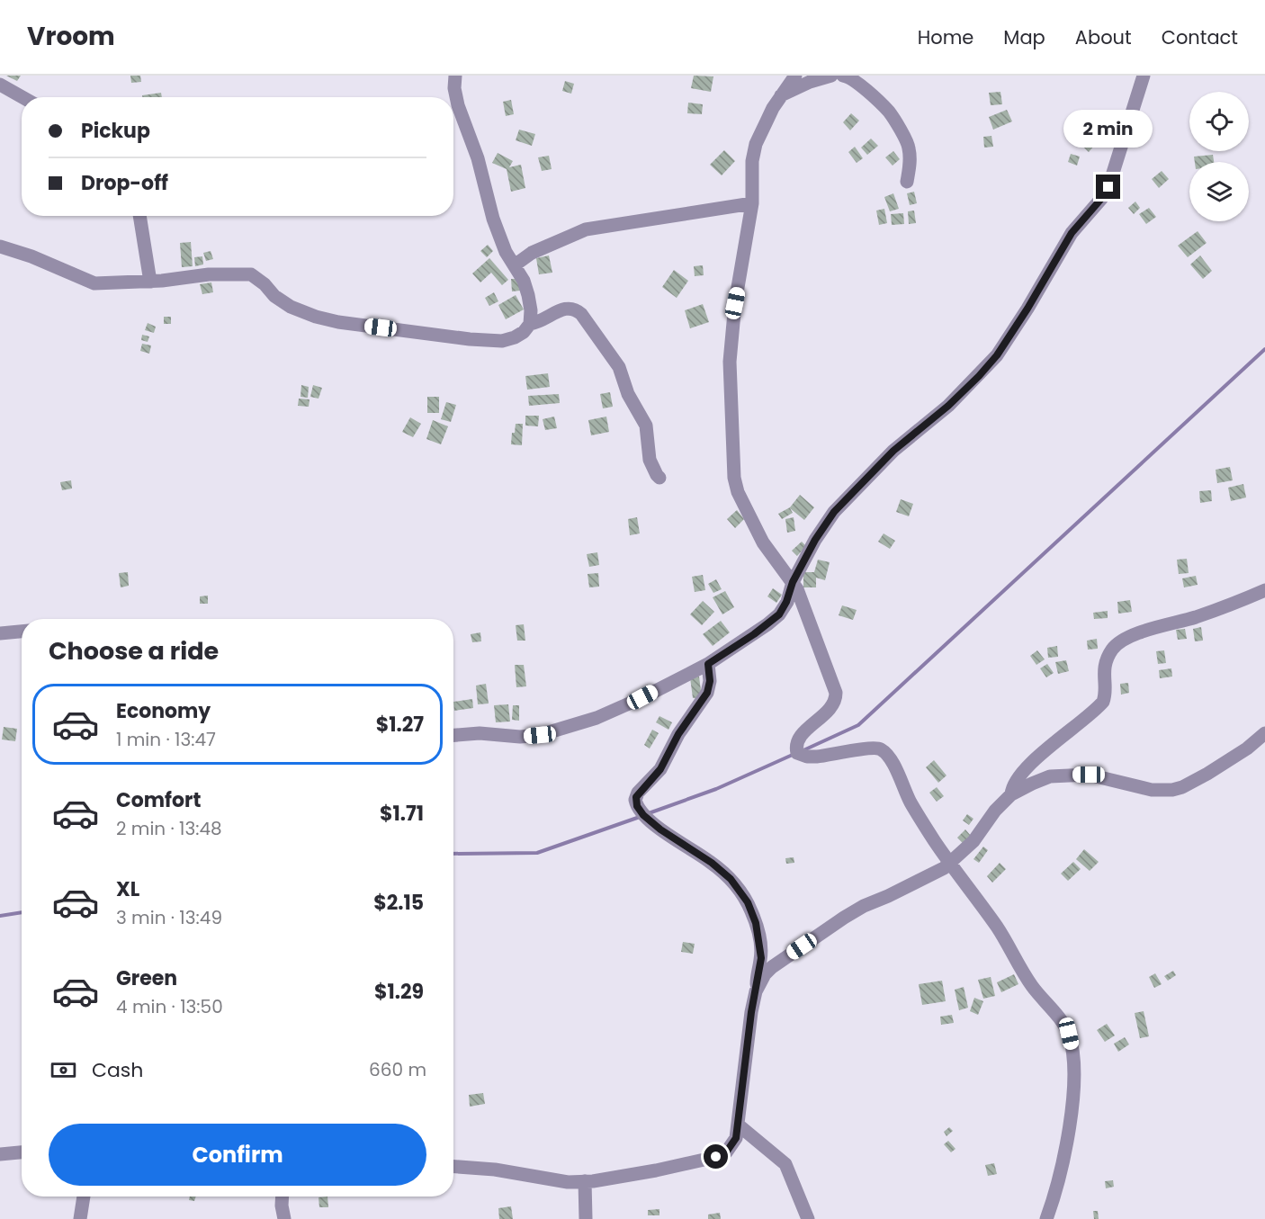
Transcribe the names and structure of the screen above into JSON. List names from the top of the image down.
{
  "page": {
    "header": "Vroom",
    "nav": [
      "Home",
      "Map",
      "About",
      "Contact"
    ],
    "banner": ["Pickup", "Drop-off"],
    "bubble": "2 min",
    "heading": "Choose a ride",
    "list": [
      {
        "name": "Economy",
        "note": "1 min · 13:47",
        "value": "$1.27"
      },
      {
        "name": "Comfort",
        "note": "2 min · 13:48",
        "value": "$1.71"
      },
      {
        "name": "XL",
        "note": "3 min · 13:49",
        "value": "$2.15"
      },
      {
        "name": "Green",
        "note": "4 min · 13:50",
        "value": "$1.29"
      }
    ],
    "pay": ["Cash", "660 m"],
    "buttons": "Confirm"
  }
}
